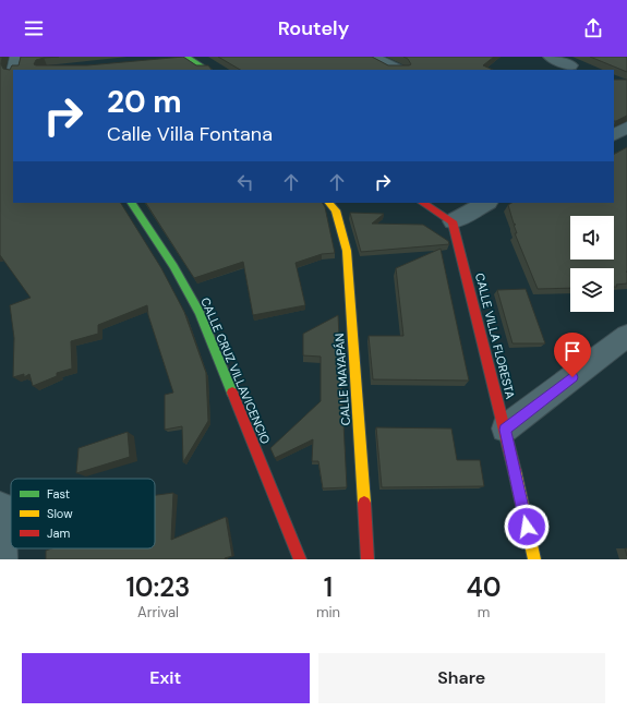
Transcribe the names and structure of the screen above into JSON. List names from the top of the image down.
{
  "streets": {
    "street": ["CALLE VILLA FLORESTA", "CALLE CRUZ VILLAVICENCIO", "CALLE MAYAPÁN"]
  },
  "legend": ["Fast", "Slow", "Jam"],
  "page": {
    "header": "Routely",
    "turn": ["20 m", "Calle Villa Fontana"],
    "eta": [
      "10:23",
      "Arrival",
      "1",
      "min",
      "40",
      "m"
    ],
    "buttons": ["Exit", "Share"]
  }
}
